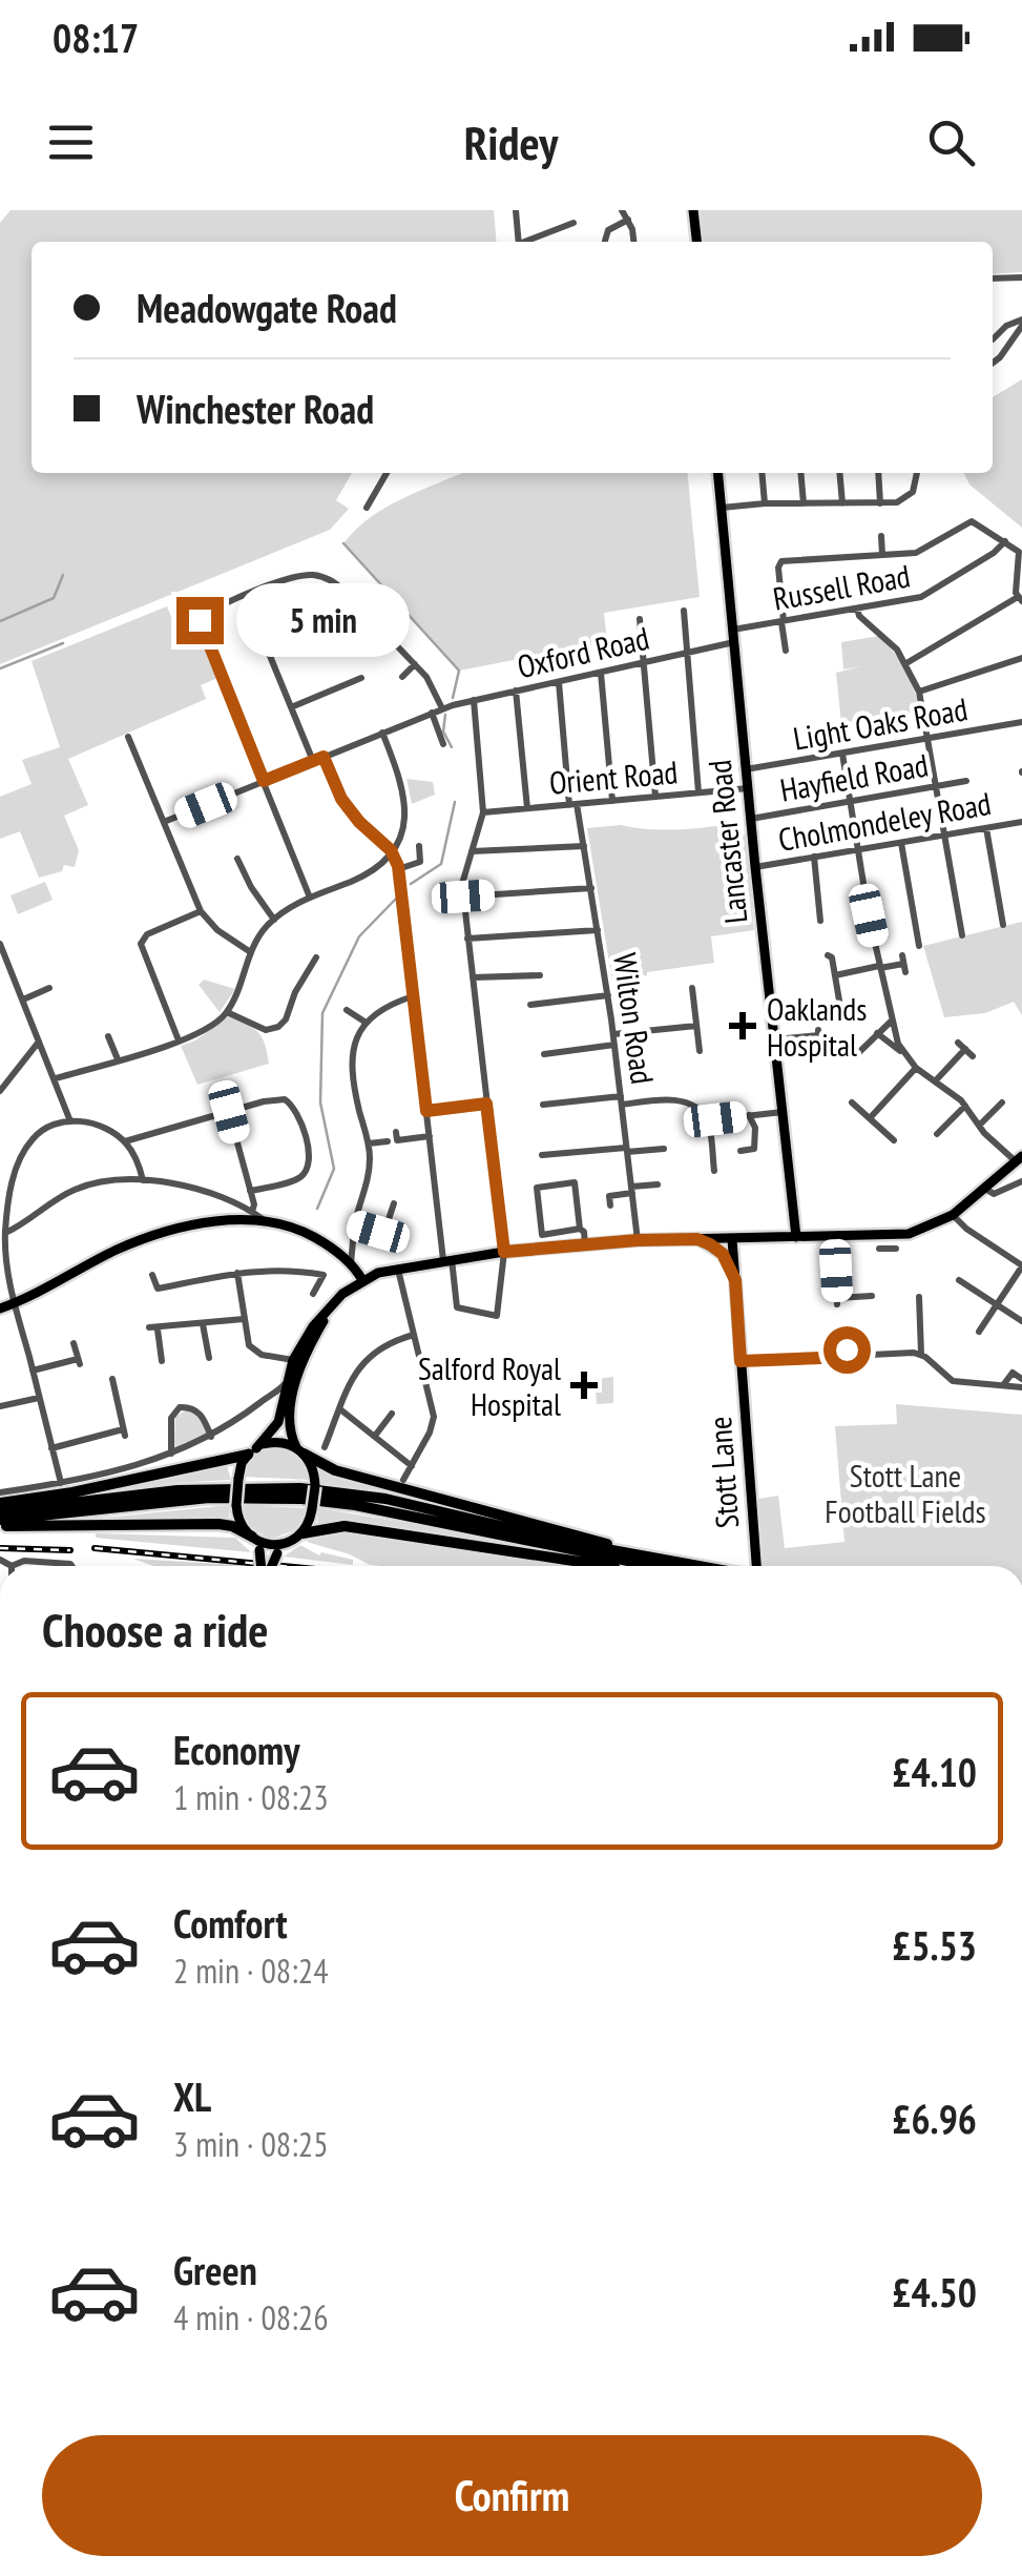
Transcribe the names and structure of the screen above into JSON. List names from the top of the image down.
{
  "streets": {
    "main road": ["Lancaster Road", "Stott Lane"],
    "street": [
      "Russell Road",
      "Oxford Road",
      "Light Oaks Road",
      "Orient Road",
      "Hayfield Road",
      "Cholmondeley Road",
      "Wilton Road"
    ]
  },
  "crossings": [
    ["Russell Road", "Lancaster Road"],
    ["Oxford Road", "Lancaster Road"],
    ["Oxford Road", "Wilton Road"],
    ["Light Oaks Road", "Lancaster Road"],
    ["Orient Road", "Lancaster Road"],
    ["Orient Road", "Wilton Road"],
    ["Hayfield Road", "Lancaster Road"],
    ["Cholmondeley Road", "Lancaster Road"]
  ],
  "parks": ["Stott Lane Football Fields"],
  "places": {
    "health": ["Oaklands Hospital", "Salford Royal Hospital"]
  },
  "page": {
    "status": "08:17",
    "header": "Ridey",
    "banner": ["Meadowgate Road", "Winchester Road"],
    "bubble": "5 min",
    "heading": "Choose a ride",
    "list": [
      {
        "name": "Economy",
        "note": "1 min · 08:23",
        "value": "£4.10"
      },
      {
        "name": "Comfort",
        "note": "2 min · 08:24",
        "value": "£5.53"
      },
      {
        "name": "XL",
        "note": "3 min · 08:25",
        "value": "£6.96"
      },
      {
        "name": "Green",
        "note": "4 min · 08:26",
        "value": "£4.50"
      }
    ],
    "buttons": "Confirm"
  }
}
